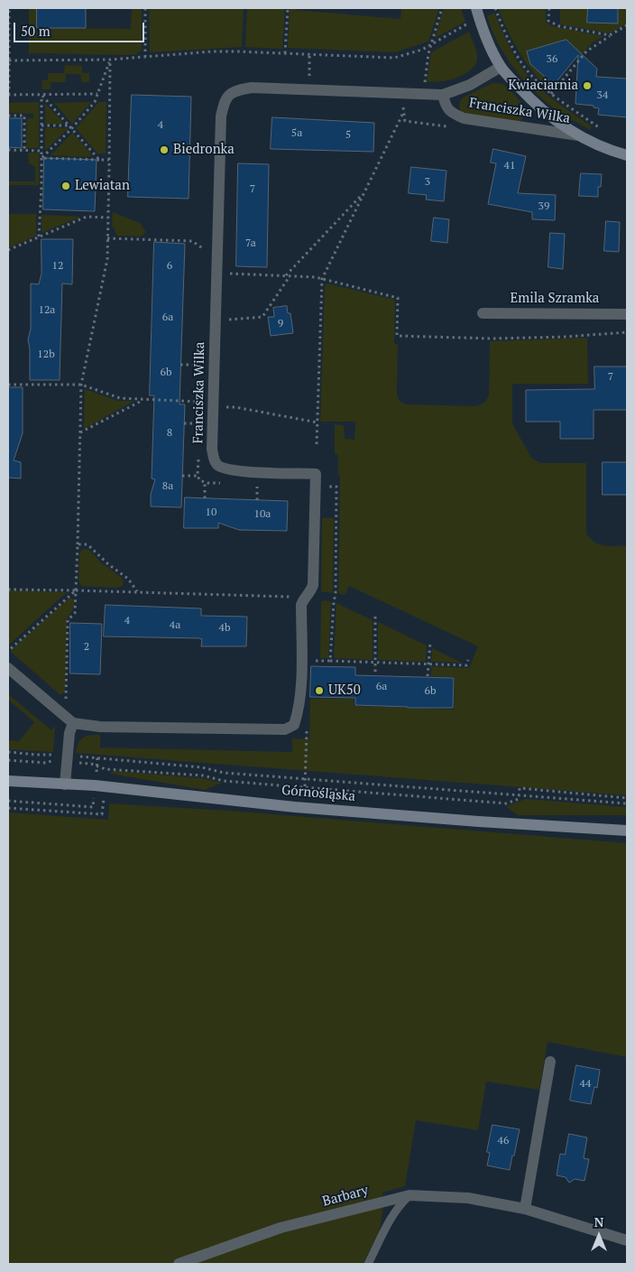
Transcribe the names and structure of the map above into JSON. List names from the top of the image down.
{
  "streets": {
    "street": [
      "Franciszka Wilka",
      "Emila Szramka",
      "Górnośląska",
      "Barbary"
    ]
  },
  "places": [
    "Kwiaciarnia",
    "Biedronka",
    "Lewiatan",
    "UK50"
  ],
  "house_numbers": [
    "36",
    "34",
    "4",
    "5a",
    "5",
    "41",
    "3",
    "7",
    "39",
    "7a",
    "12",
    "6",
    "12a",
    "6a",
    "9",
    "12b",
    "6b",
    "7",
    "8",
    "8a",
    "10",
    "10a",
    "4",
    "4a",
    "4b",
    "2",
    "6a",
    "6b",
    "44",
    "46"
  ],
  "scale_bar": "50 m",
  "north": "top"
}
